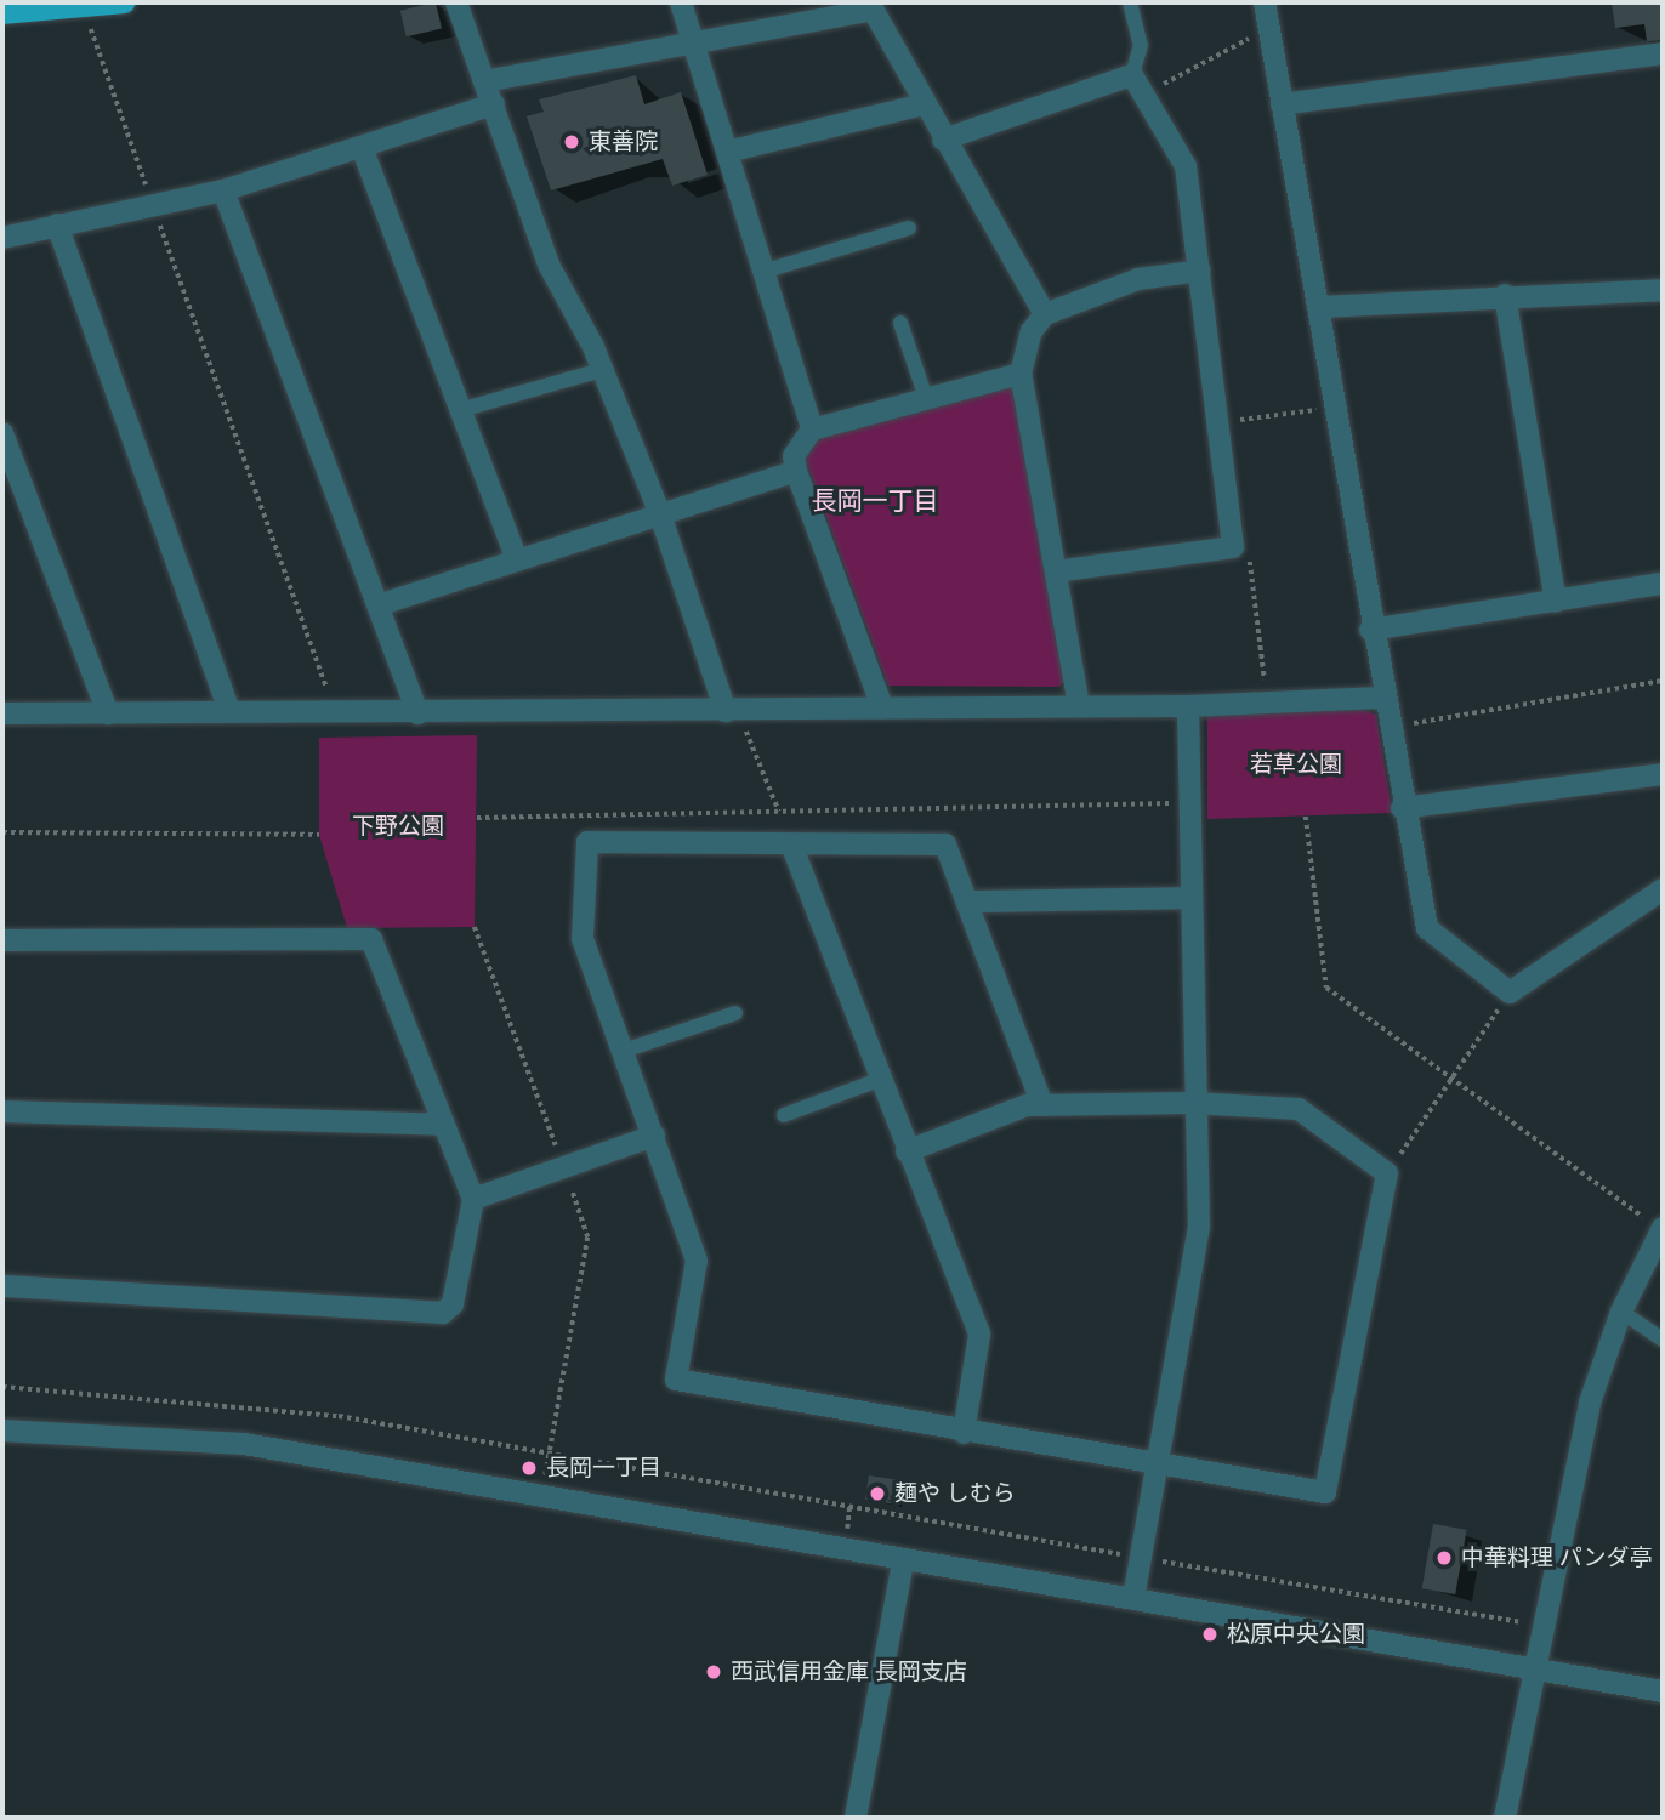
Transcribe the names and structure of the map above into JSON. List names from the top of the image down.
{
  "districts": ["長岡一丁目"],
  "parks": ["若草公園", "下野公園"],
  "places": [
    "東善院",
    "長岡一丁目",
    "麺や しむら",
    "中華料理 パンダ亭",
    "松原中央公園",
    "西武信用金庫 長岡支店"
  ]
}
